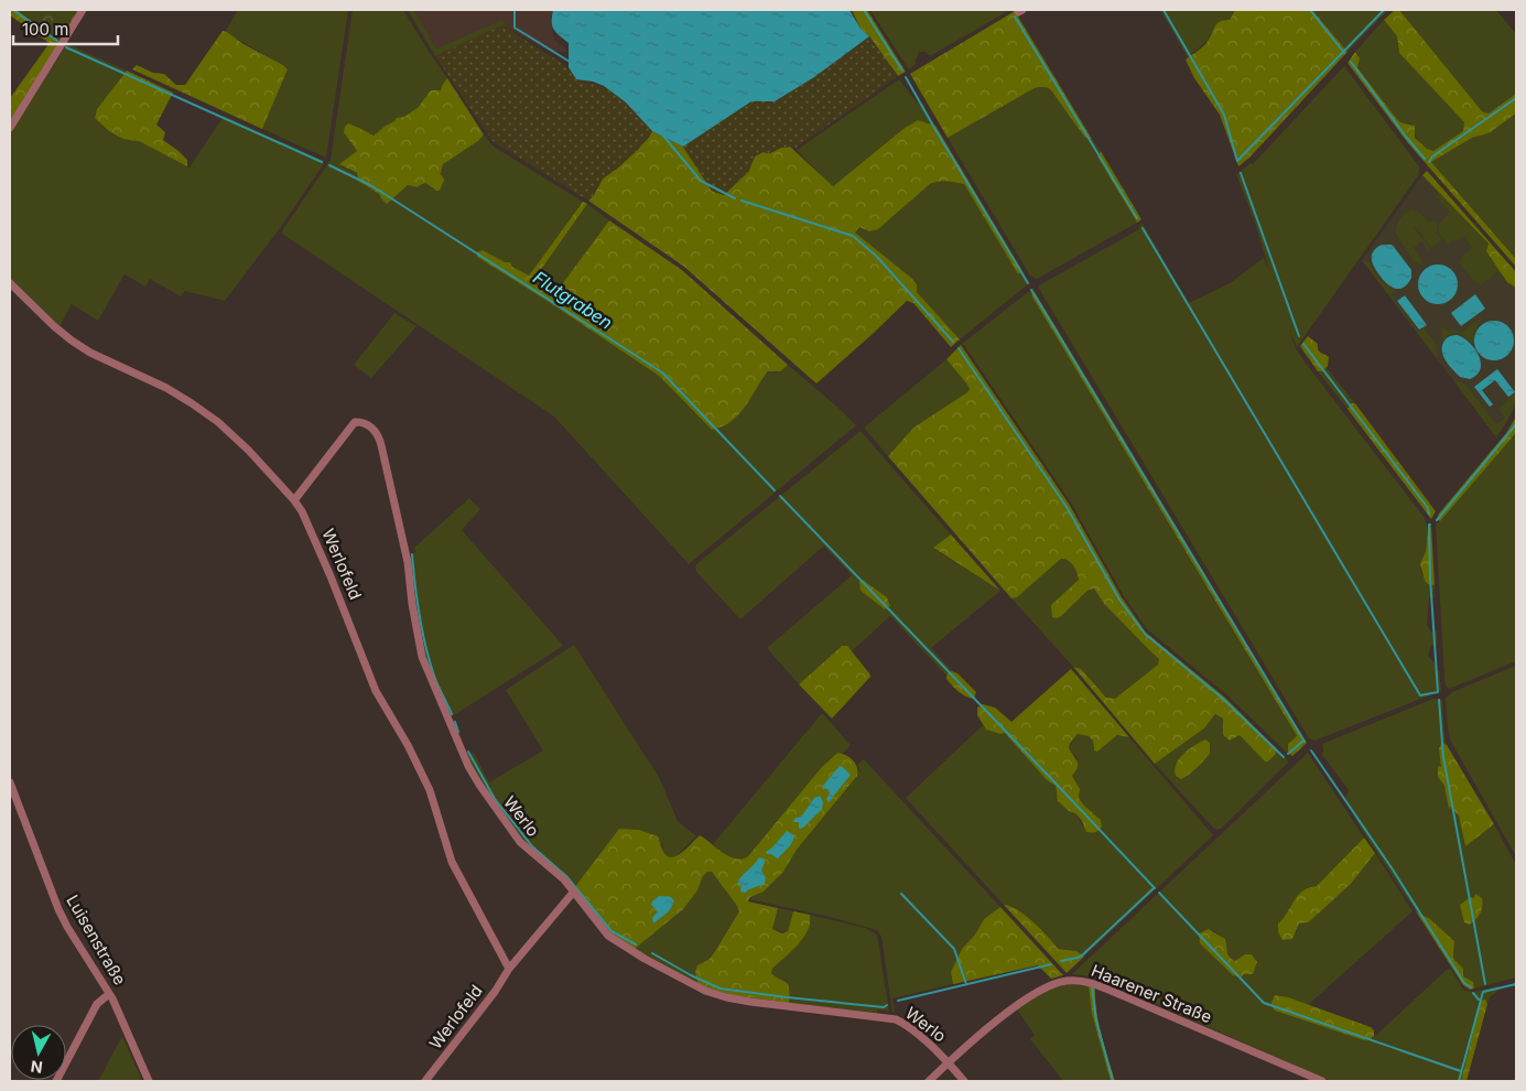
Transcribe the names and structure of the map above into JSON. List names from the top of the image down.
{
  "streets": {
    "street": [
      "Werlofeld",
      "Werlo",
      "Luisenstraße",
      "Haarener Straße"
    ]
  },
  "crossings": [
    ["Werlofeld", "Werlo"],
    ["Werlo", "Haarener Straße"]
  ],
  "water": ["Flutgraben"],
  "scale_bar": "100 m",
  "north": "bottom"
}
